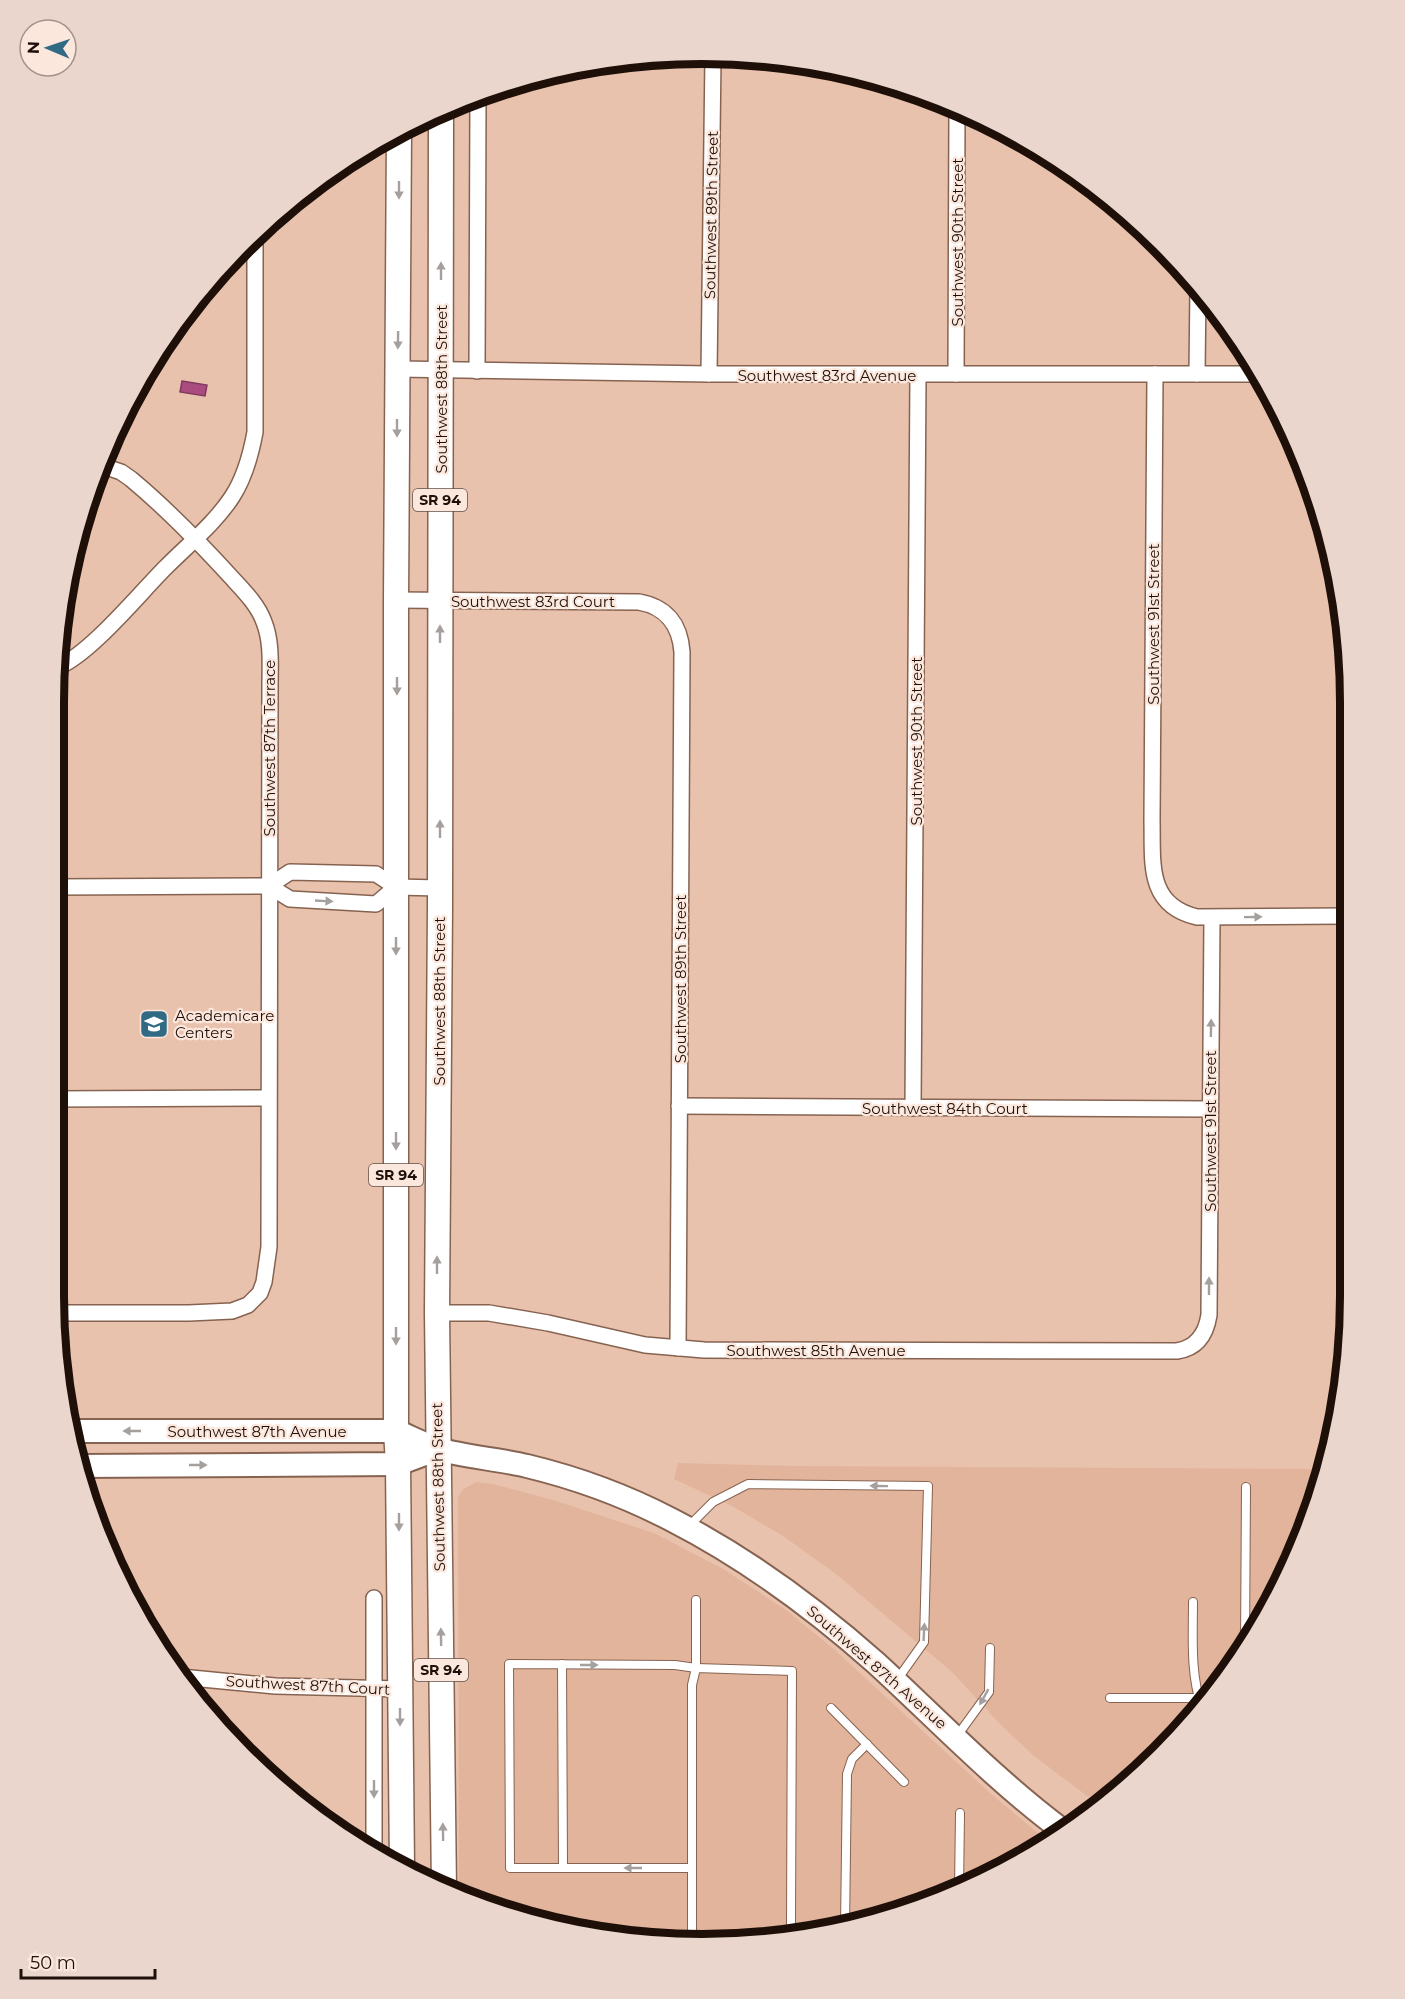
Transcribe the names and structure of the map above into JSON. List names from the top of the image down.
{
  "streets": {
    "main road": ["Southwest 88th Street", "SR 94", "Southwest 87th Avenue"],
    "street": [
      "Southwest 89th Street",
      "Southwest 90th Street",
      "Southwest 83rd Avenue",
      "Southwest 83rd Court",
      "Southwest 91st Street",
      "Southwest 87th Terrace",
      "Southwest 84th Court",
      "Southwest 85th Avenue",
      "Southwest 87th Court"
    ]
  },
  "crossings": [
    ["Southwest 89th Street", "Southwest 83rd Avenue"],
    ["Southwest 89th Street", "Southwest 83rd Court"],
    ["Southwest 89th Street", "Southwest 84th Court"],
    ["Southwest 89th Street", "Southwest 85th Avenue"],
    ["Southwest 90th Street", "Southwest 83rd Avenue"],
    ["Southwest 90th Street", "Southwest 84th Court"],
    ["Southwest 83rd Avenue", "Southwest 88th Street"],
    ["Southwest 83rd Avenue", "SR 94"],
    ["Southwest 83rd Avenue", "Southwest 91st Street"],
    ["Southwest 88th Street", "Southwest 83rd Court"],
    ["Southwest 88th Street", "Southwest 85th Avenue"],
    ["Southwest 88th Street", "Southwest 87th Avenue"],
    ["SR 94", "Southwest 83rd Court"],
    ["SR 94", "Southwest 87th Avenue"],
    ["SR 94", "Southwest 87th Court"],
    ["Southwest 91st Street", "Southwest 84th Court"],
    ["Southwest 91st Street", "Southwest 85th Avenue"]
  ],
  "one_way": ["Southwest 91st Street"],
  "places": {
    "school or university": ["Academicare Centers"]
  },
  "scale_bar": "50 m",
  "north": "left"
}
